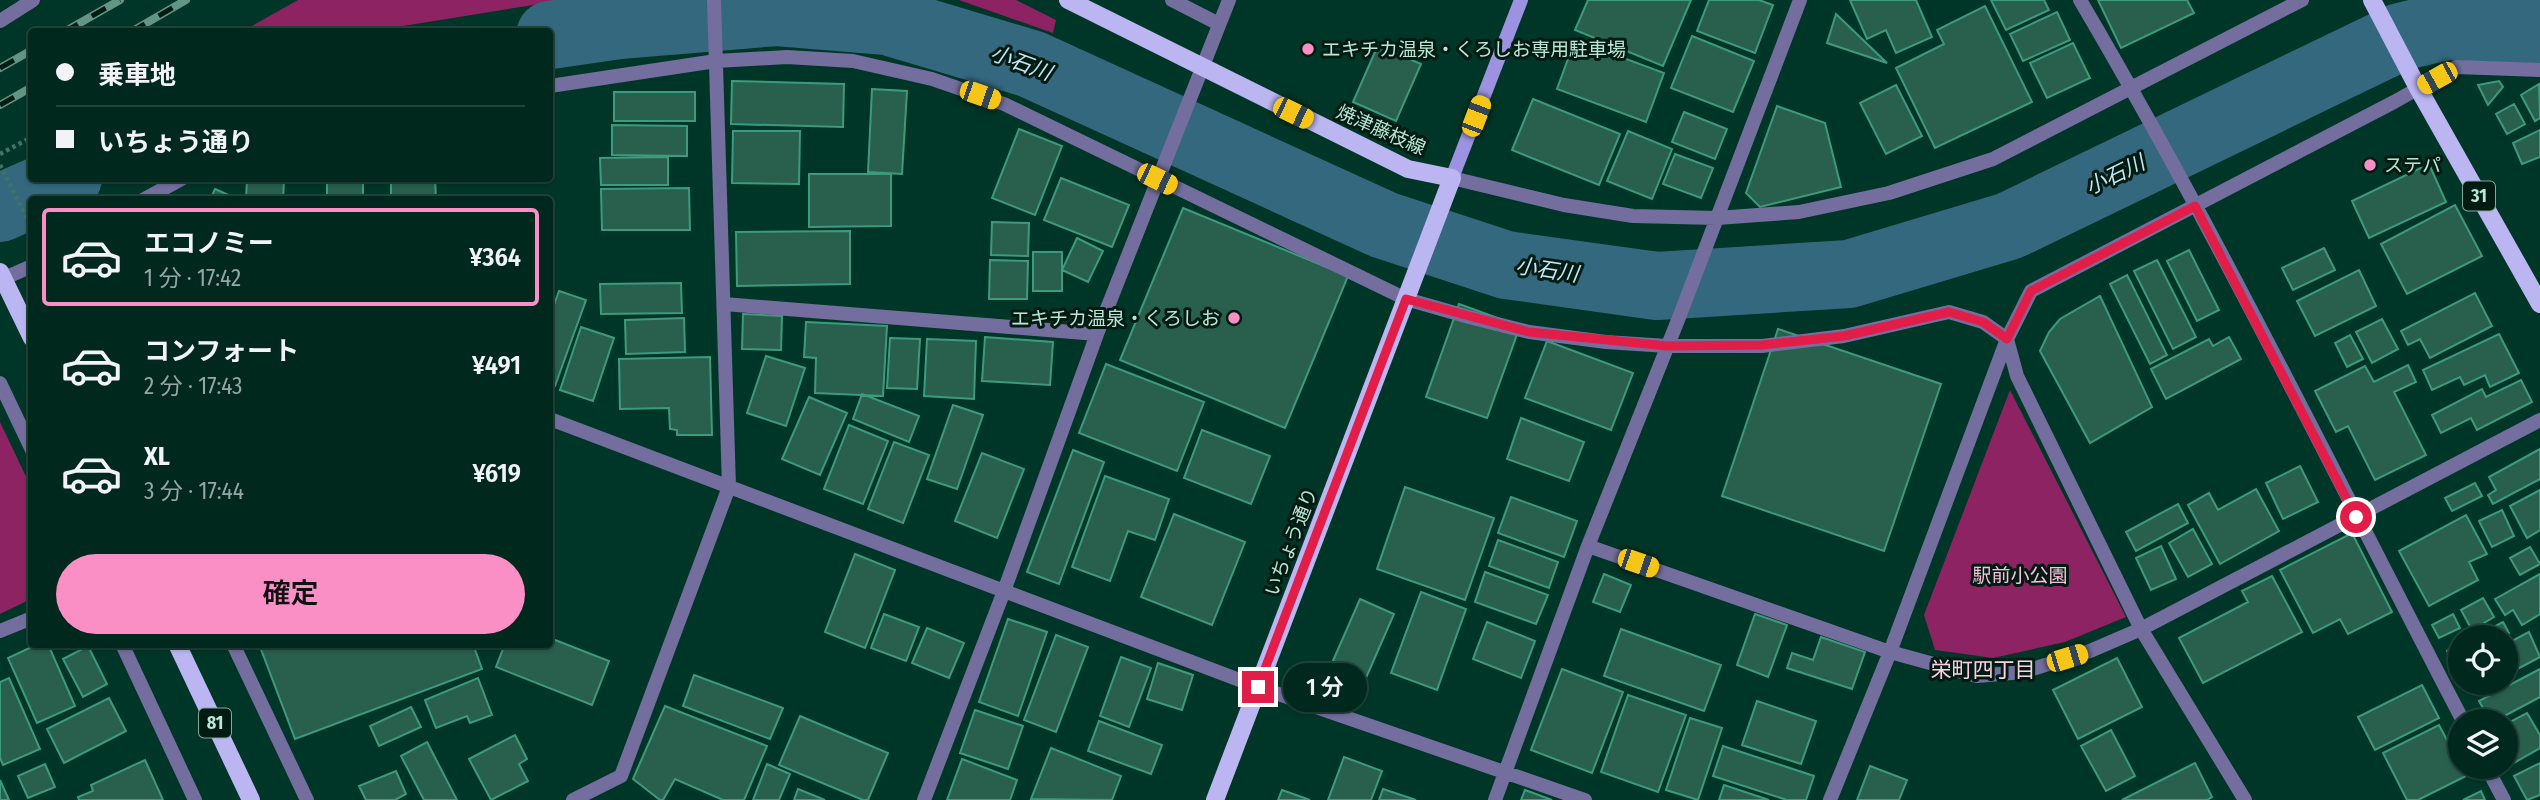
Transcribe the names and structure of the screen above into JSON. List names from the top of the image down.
{
  "streets": {
    "main road": [
      "焼津藤枝線",
      "31",
      "いちょう通り",
      "81"
    ]
  },
  "districts": ["栄町四丁目"],
  "water": ["小石川"],
  "parks": ["駅前小公園"],
  "places": ["エキチカ温泉・くろしお専用駐車場", "ステパ", "エキチカ温泉・くろしお"],
  "page": {
    "banner": ["乗車地", "いちょう通り"],
    "list": [
      {
        "name": "エコノミー",
        "note": "1 分 · 17:42",
        "value": "¥364"
      },
      {
        "name": "コンフォート",
        "note": "2 分 · 17:43",
        "value": "¥491"
      },
      {
        "name": "XL",
        "note": "3 分 · 17:44",
        "value": "¥619"
      }
    ],
    "buttons": "確定",
    "bubble": "1 分"
  }
}
